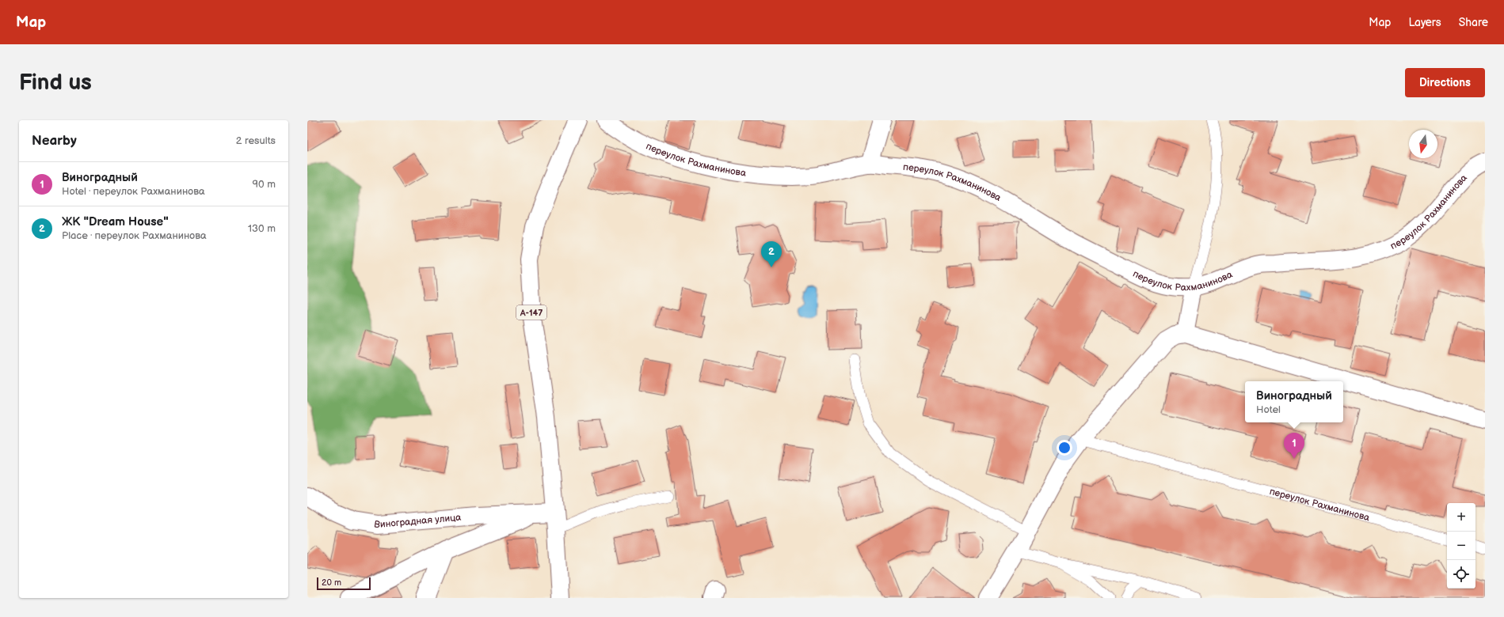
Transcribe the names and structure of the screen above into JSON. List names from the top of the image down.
{
  "streets": {
    "street": ["переулок Рахманинова", "А-147", "Виноградная улица"]
  },
  "crossings": [
    ["А-147", "Виноградная улица"]
  ],
  "scale_bar": "20 m",
  "north": "bottom",
  "page": {
    "header": "Map",
    "nav": ["Map", "Layers", "Share"],
    "buttons": "Directions",
    "title": "Find us",
    "heading": ["Nearby", "2 results"],
    "list": [
      {
        "mark": "1",
        "name": "Виноградный",
        "note": "Hotel · переулок Рахманинова",
        "value": "90 m"
      },
      {
        "mark": "2",
        "name": "ЖК \"Dream House\"",
        "note": "Place · переулок Рахманинова",
        "value": "130 m"
      }
    ],
    "pins": ["2", "1"],
    "popup": ["Виноградный", "Hotel"],
    "map_buttons": ["+", "−"],
    "scale": "20 m"
  }
}
